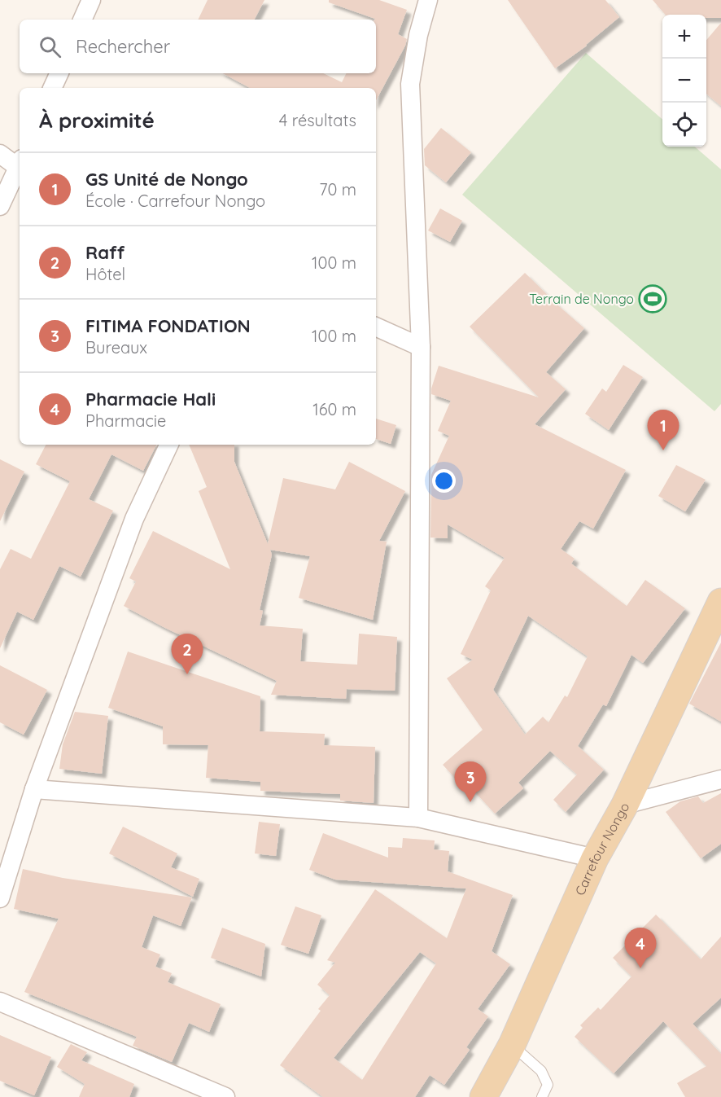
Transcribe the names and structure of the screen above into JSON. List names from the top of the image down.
{
  "streets": {
    "main road": ["Carrefour Nongo"]
  },
  "places": {
    "sports": ["Terrain de Nongo"]
  },
  "page": {
    "map_buttons": ["+", "−"],
    "search": "Rechercher",
    "heading": ["À proximité", "4 résultats"],
    "list": [
      {
        "mark": "1",
        "name": "GS Unité de Nongo",
        "note": "École · Carrefour Nongo",
        "value": "70 m"
      },
      {
        "mark": "2",
        "name": "Raff",
        "note": "Hôtel",
        "value": "100 m"
      },
      {
        "mark": "3",
        "name": "FITIMA FONDATION",
        "note": "Bureaux",
        "value": "100 m"
      },
      {
        "mark": "4",
        "name": "Pharmacie Hali",
        "note": "Pharmacie",
        "value": "160 m"
      }
    ],
    "pins": [
      "1",
      "2",
      "3",
      "4"
    ]
  }
}
